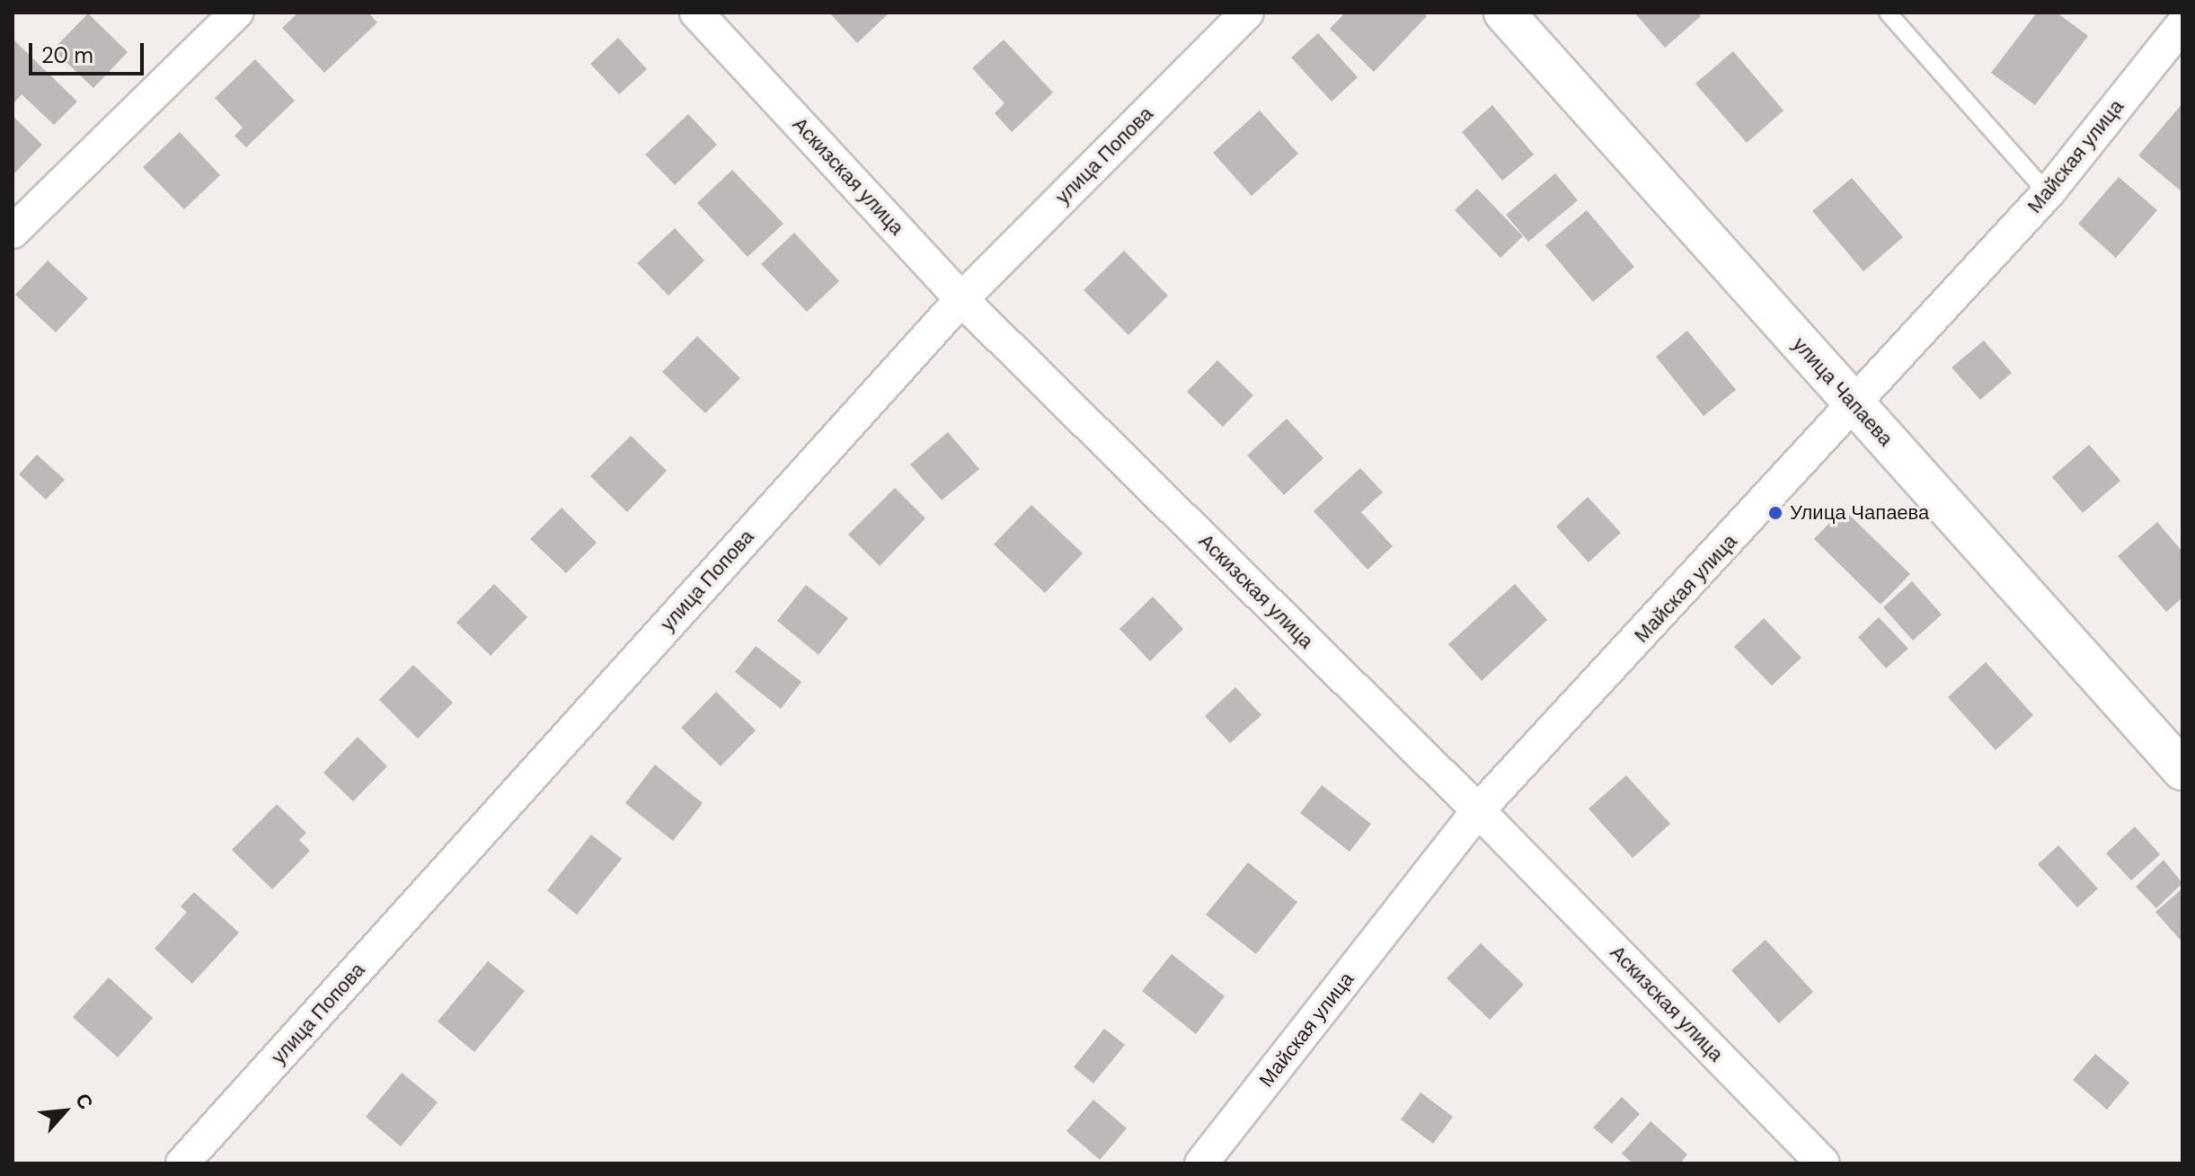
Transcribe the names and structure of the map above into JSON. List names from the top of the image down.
{
  "streets": {
    "street": [
      "улица Попова",
      "Майская улица",
      "Аскизская улица",
      "улица Чапаева"
    ]
  },
  "crossings": [
    ["улица Попова", "Аскизская улица"],
    ["Майская улица", "Аскизская улица"],
    ["Майская улица", "улица Чапаева"]
  ],
  "places": ["Улица Чапаева"],
  "scale_bar": "20 m",
  "north": "top right"
}
